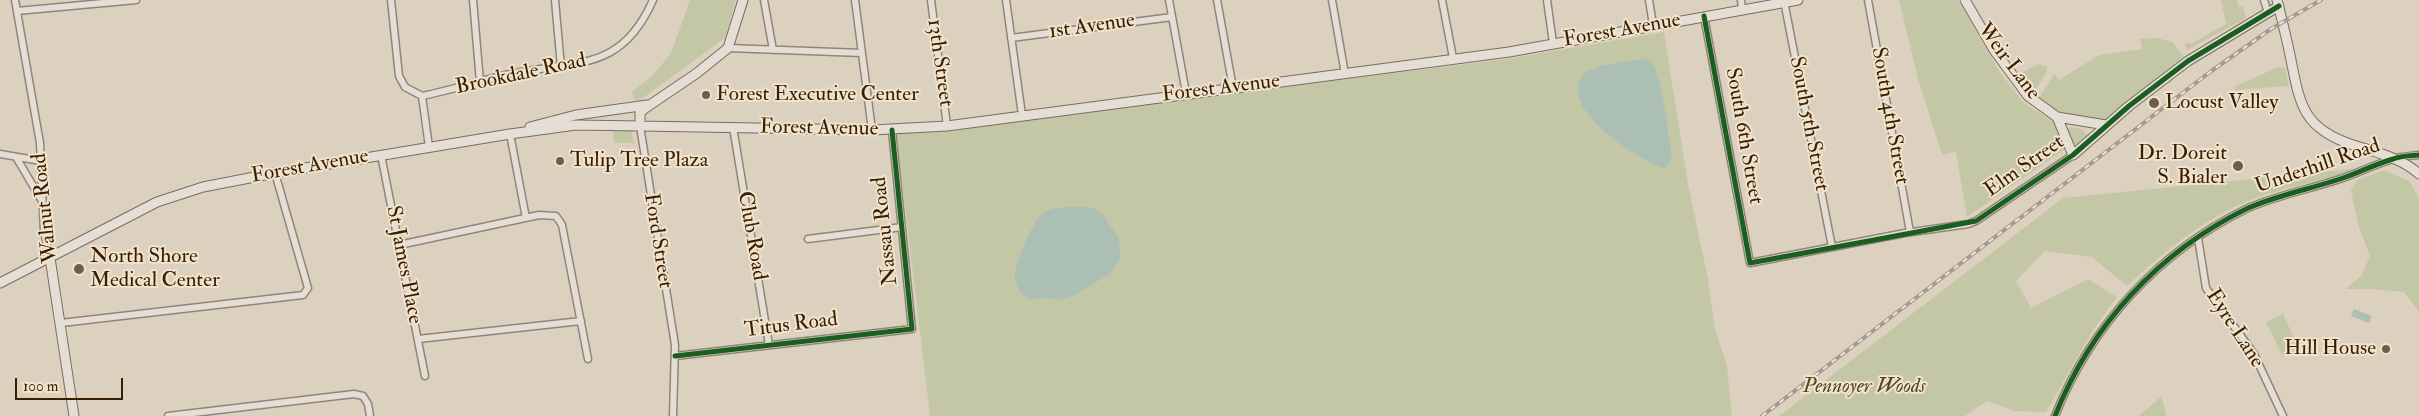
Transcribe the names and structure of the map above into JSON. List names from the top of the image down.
{
  "streets": {
    "main road": [
      "Forest Avenue",
      "Weir Lane",
      "Elm Street",
      "Walnut Road"
    ],
    "street": [
      "1st Avenue",
      "13th Street",
      "Brookdale Road",
      "South 4th Street",
      "South 5th Street",
      "South 6th Street",
      "Underhill Road",
      "Nassau Road",
      "Club Road",
      "Ford Street",
      "St James Place",
      "Titus Road",
      "Eyre Lane"
    ]
  },
  "crossings": [
    ["Forest Avenue", "13th Street"],
    ["Forest Avenue", "South 5th Street"],
    ["Forest Avenue", "South 6th Street"],
    ["Forest Avenue", "Walnut Road"],
    ["Forest Avenue", "Nassau Road"],
    ["Forest Avenue", "Club Road"],
    ["Forest Avenue", "Ford Street"],
    ["Forest Avenue", "St James Place"],
    ["Weir Lane", "Elm Street"],
    ["South 4th Street", "Elm Street"],
    ["South 5th Street", "Elm Street"],
    ["South 6th Street", "Elm Street"],
    ["Underhill Road", "Eyre Lane"],
    ["Nassau Road", "Titus Road"],
    ["Club Road", "Titus Road"],
    ["Ford Street", "Titus Road"]
  ],
  "parks": ["Pennoyer Woods"],
  "places": [
    "Forest Executive Center",
    "Locust Valley",
    "Tulip Tree Plaza",
    "Dr. Doreit S. Bialer",
    "North Shore Medical Center",
    "Hill House"
  ],
  "scale_bar": "100 m"
}
